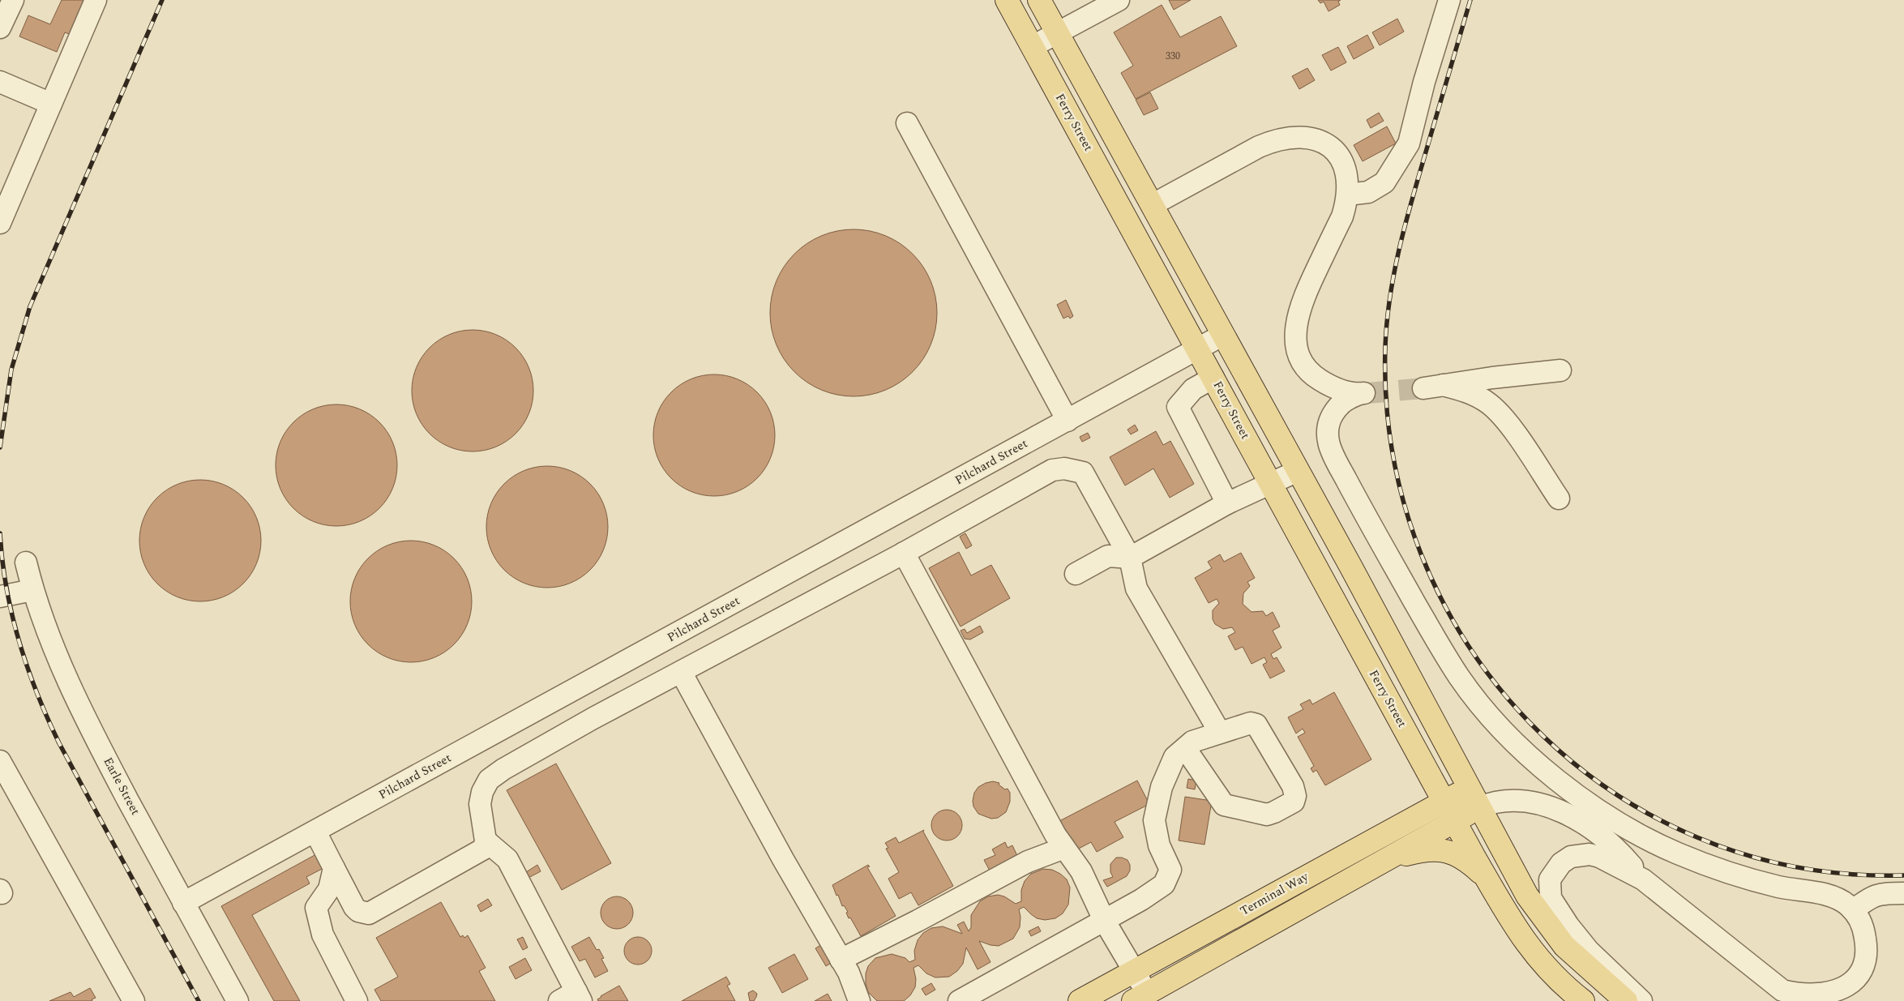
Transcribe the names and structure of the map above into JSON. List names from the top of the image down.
{
  "streets": {
    "main road": ["Ferry Street", "Terminal Way"],
    "street": ["Pilchard Street", "Earle Street"]
  },
  "crossings": [
    ["Ferry Street", "Pilchard Street"],
    ["Ferry Street", "Terminal Way"],
    ["Pilchard Street", "Earle Street"]
  ],
  "house_numbers": ["330"]
}
